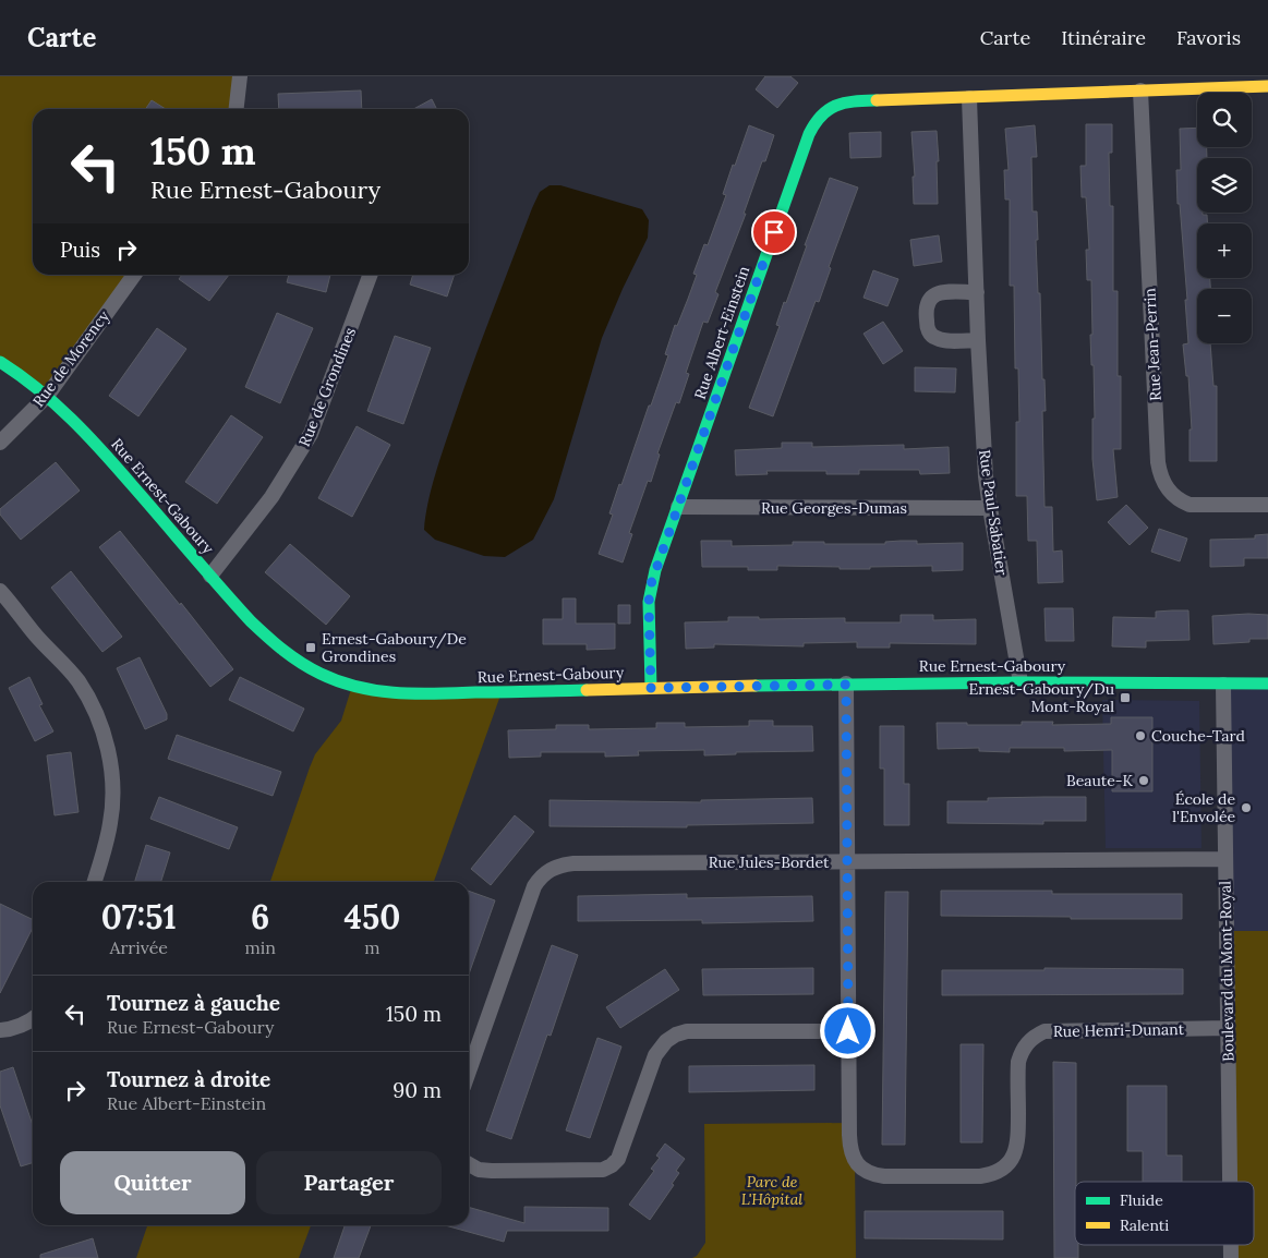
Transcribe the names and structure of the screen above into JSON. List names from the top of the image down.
{
  "streets": {
    "street": [
      "Rue Albert-Einstein",
      "Rue Jean-Perrin",
      "Rue de Morency",
      "Rue de Grondines",
      "Rue Ernest-Gaboury",
      "Rue Georges-Dumas",
      "Rue Paul-Sabatier",
      "Rue Jules-Bordet",
      "Boulevard du Mont-Royal",
      "Rue Henri-Dunant"
    ]
  },
  "crossings": [
    ["Rue Albert-Einstein", "Rue Jean-Perrin"],
    ["Rue Albert-Einstein", "Rue Ernest-Gaboury"],
    ["Rue Albert-Einstein", "Rue Georges-Dumas"],
    ["Rue Albert-Einstein", "Rue Paul-Sabatier"],
    ["Rue de Morency", "Rue Ernest-Gaboury"],
    ["Rue de Grondines", "Rue Ernest-Gaboury"],
    ["Rue Ernest-Gaboury", "Rue Paul-Sabatier"],
    ["Rue Ernest-Gaboury", "Boulevard du Mont-Royal"],
    ["Rue Ernest-Gaboury", "Rue Henri-Dunant"],
    ["Rue Georges-Dumas", "Rue Paul-Sabatier"],
    ["Rue Jules-Bordet", "Boulevard du Mont-Royal"],
    ["Rue Jules-Bordet", "Rue Henri-Dunant"],
    ["Boulevard du Mont-Royal", "Rue Henri-Dunant"]
  ],
  "parks": ["Parc de L'Hôpital"],
  "places": {
    "transit": ["Ernest-Gaboury/De Grondines", "Ernest-Gaboury/Du Mont-Royal"],
    "other": ["Couche-Tard", "Beaute-K", "École de l'Envolée"]
  },
  "legend": ["Fluide", "Ralenti"],
  "page": {
    "header": "Carte",
    "nav": ["Carte", "Itinéraire", "Favoris"],
    "map_buttons": ["+", "−"],
    "turn": ["150 m", "Rue Ernest-Gaboury"],
    "then": "Puis",
    "eta": [
      "07:51",
      "Arrivée",
      "6",
      "min",
      "450",
      "m"
    ],
    "list": [
      {
        "name": "Tournez à gauche",
        "note": "Rue Ernest-Gaboury",
        "value": "150 m"
      },
      {
        "name": "Tournez à droite",
        "note": "Rue Albert-Einstein",
        "value": "90 m"
      }
    ],
    "buttons": ["Quitter", "Partager"]
  }
}
